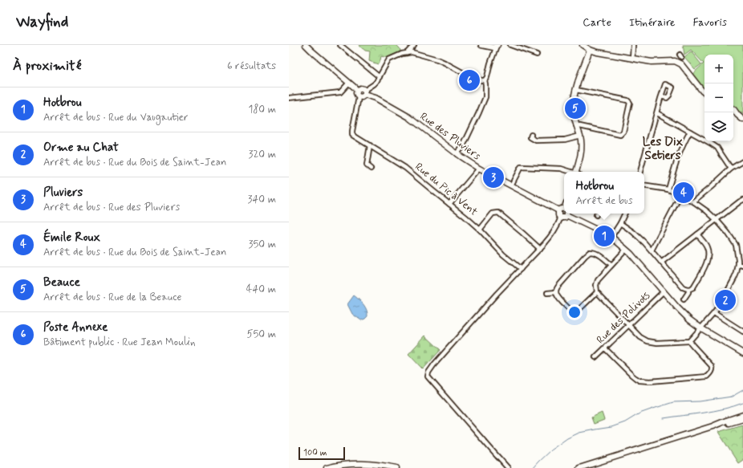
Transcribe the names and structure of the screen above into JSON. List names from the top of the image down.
{
  "streets": {
    "street": ["Rue des Pluviers", "Rue du Pic à Vent", "Rue des Polivots"]
  },
  "crossings": [
    ["Rue des Pluviers", "Rue du Pic à Vent"]
  ],
  "districts": ["Les Dix Setiers"],
  "scale_bar": "100 m",
  "page": {
    "header": "Wayfind",
    "nav": ["Carte", "Itinéraire", "Favoris"],
    "heading": ["À proximité", "6 résultats"],
    "map_buttons": ["+", "−"],
    "pins": [
      "6",
      "5",
      "3",
      "4",
      "1",
      "2"
    ],
    "list": [
      {
        "mark": "1",
        "name": "Hotbrou",
        "note": "Arrêt de bus · Rue du Vaugautier",
        "value": "180 m"
      },
      {
        "mark": "2",
        "name": "Orme au Chat",
        "note": "Arrêt de bus · Rue du Bois de Saint-Jean",
        "value": "320 m"
      },
      {
        "mark": "3",
        "name": "Pluviers",
        "note": "Arrêt de bus · Rue des Pluviers",
        "value": "340 m"
      },
      {
        "mark": "4",
        "name": "Émile Roux",
        "note": "Arrêt de bus · Rue du Bois de Saint-Jean",
        "value": "350 m"
      },
      {
        "mark": "5",
        "name": "Beauce",
        "note": "Arrêt de bus · Rue de la Beauce",
        "value": "440 m"
      },
      {
        "mark": "6",
        "name": "Poste Annexe",
        "note": "Bâtiment public · Rue Jean Moulin",
        "value": "550 m"
      }
    ],
    "popup": ["Hotbrou", "Arrêt de bus"],
    "scale": "100 m"
  }
}
